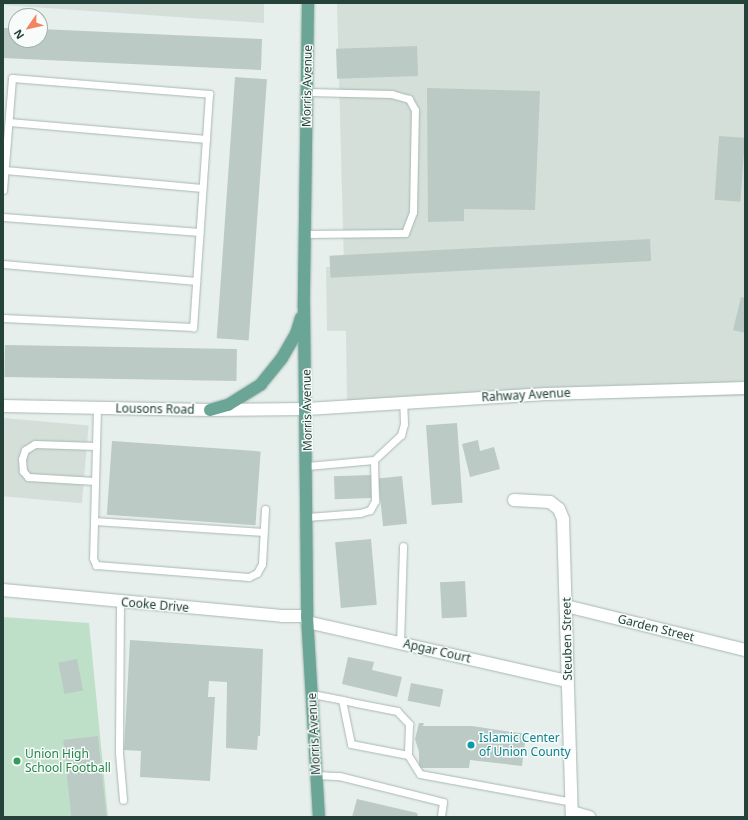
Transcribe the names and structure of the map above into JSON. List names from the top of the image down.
{
  "streets": {
    "main road": ["Morris Avenue"],
    "street": [
      "Rahway Avenue",
      "Lousons Road",
      "Cooke Drive",
      "Garden Street",
      "Steuben Street",
      "Apgar Court"
    ]
  },
  "crossings": [
    ["Morris Avenue", "Rahway Avenue"],
    ["Morris Avenue", "Lousons Road"],
    ["Morris Avenue", "Cooke Drive"],
    ["Morris Avenue", "Apgar Court"],
    ["Rahway Avenue", "Lousons Road"],
    ["Cooke Drive", "Apgar Court"],
    ["Garden Street", "Steuben Street"],
    ["Steuben Street", "Apgar Court"]
  ],
  "places": ["Islamic Center of Union County", "Union High School Football"],
  "north": "bottom left"
}
